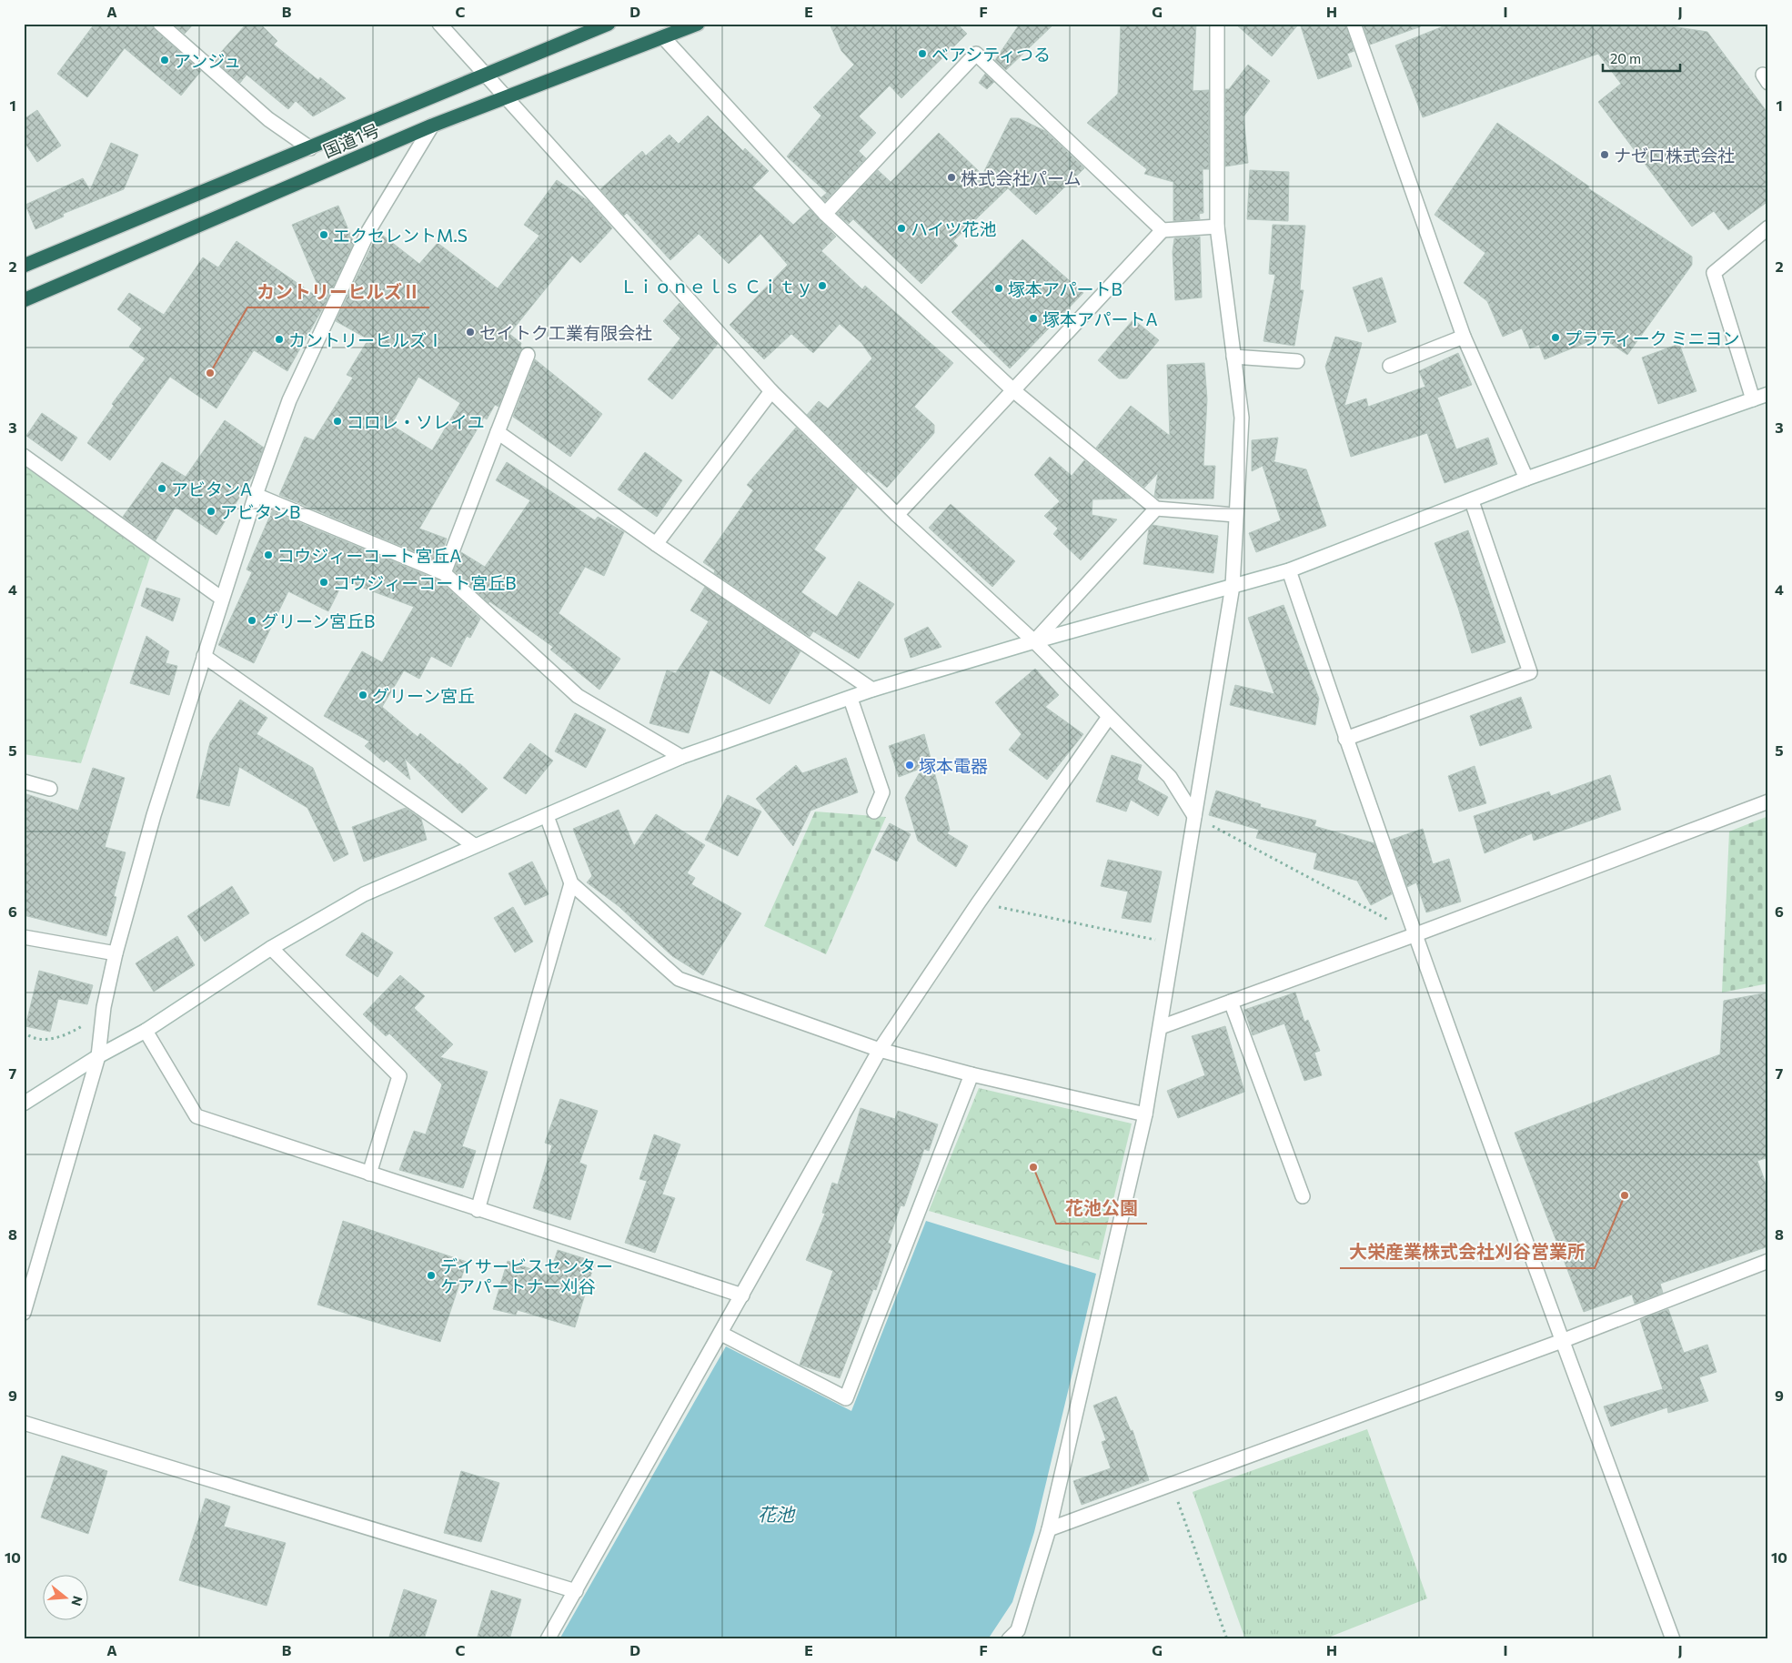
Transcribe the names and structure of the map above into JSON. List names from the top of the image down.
{
  "streets": {
    "highway": ["国道1号"]
  },
  "water": ["花池"],
  "places": [
    "ベアシティつる",
    "アンジュ",
    "ナゼロ株式会社",
    "株式会社パーム",
    "ハイツ花池",
    "エクセレントM.S",
    "Ｌｉｏｎｅｌｓ Ｃｉｔｙ",
    "塚本アパートB",
    "塚本アパートA",
    "セイトク工業有限会社",
    "プラティーク ミニヨン",
    "カントリーヒルズⅠ",
    "カントリーヒルズⅡ",
    "コロレ・ソレイユ",
    "アビタンA",
    "アビタンB",
    "コウジィーコート宮丘A",
    "コウジィーコート宮丘B",
    "グリーン宮丘B",
    "グリーン宮丘",
    "塚本電器",
    "花池公園",
    "大栄産業株式会社刈谷営業所",
    "デイサービスセンター ケアパートナー刈谷"
  ],
  "scale_bar": "20 m",
  "north": "right",
  "grid": {
    "columns": [
      "A",
      "B",
      "C",
      "D",
      "E",
      "F",
      "G",
      "H",
      "I",
      "J"
    ],
    "rows": [
      "1",
      "2",
      "3",
      "4",
      "5",
      "6",
      "7",
      "8",
      "9",
      "10"
    ]
  }
}
